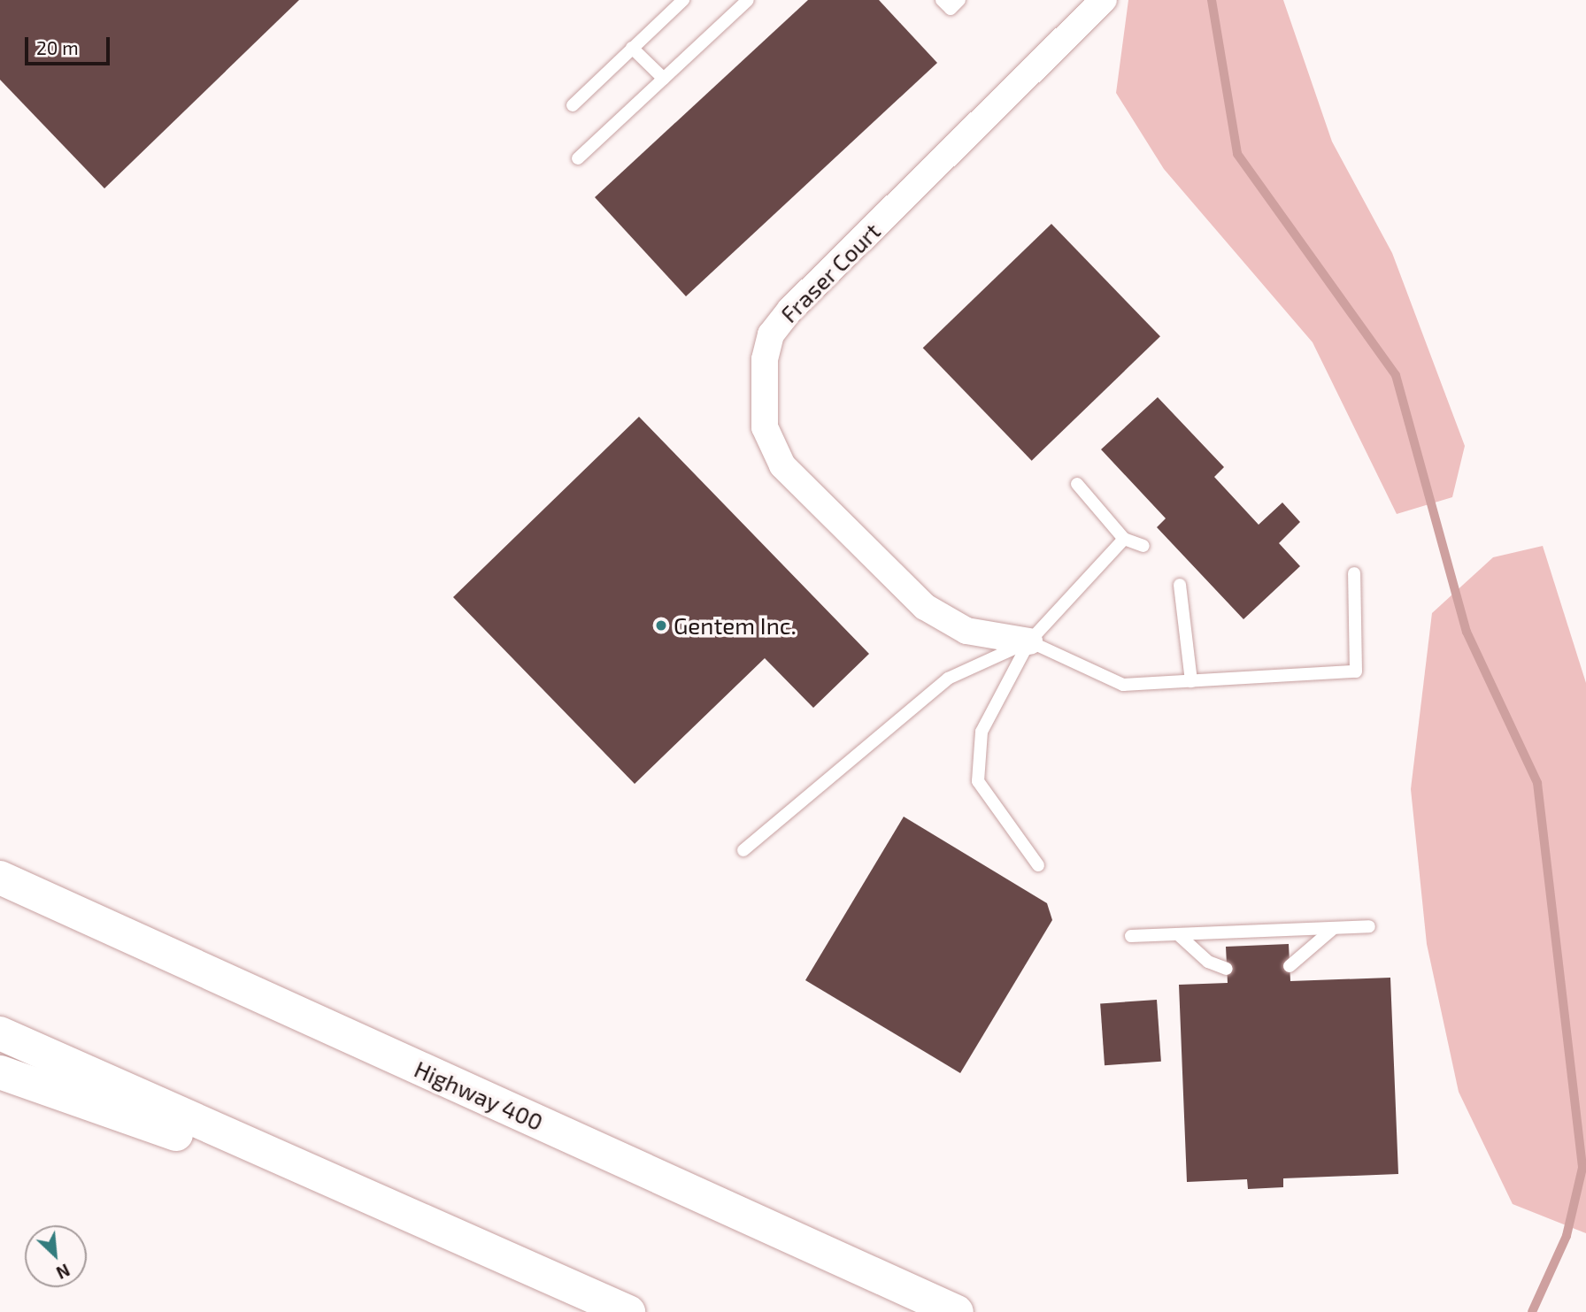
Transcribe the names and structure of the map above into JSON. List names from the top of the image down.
{
  "streets": {
    "highway": ["Highway 400"],
    "street": ["Fraser Court"]
  },
  "places": ["Gentem Inc."],
  "scale_bar": "20 m",
  "north": "bottom right"
}
